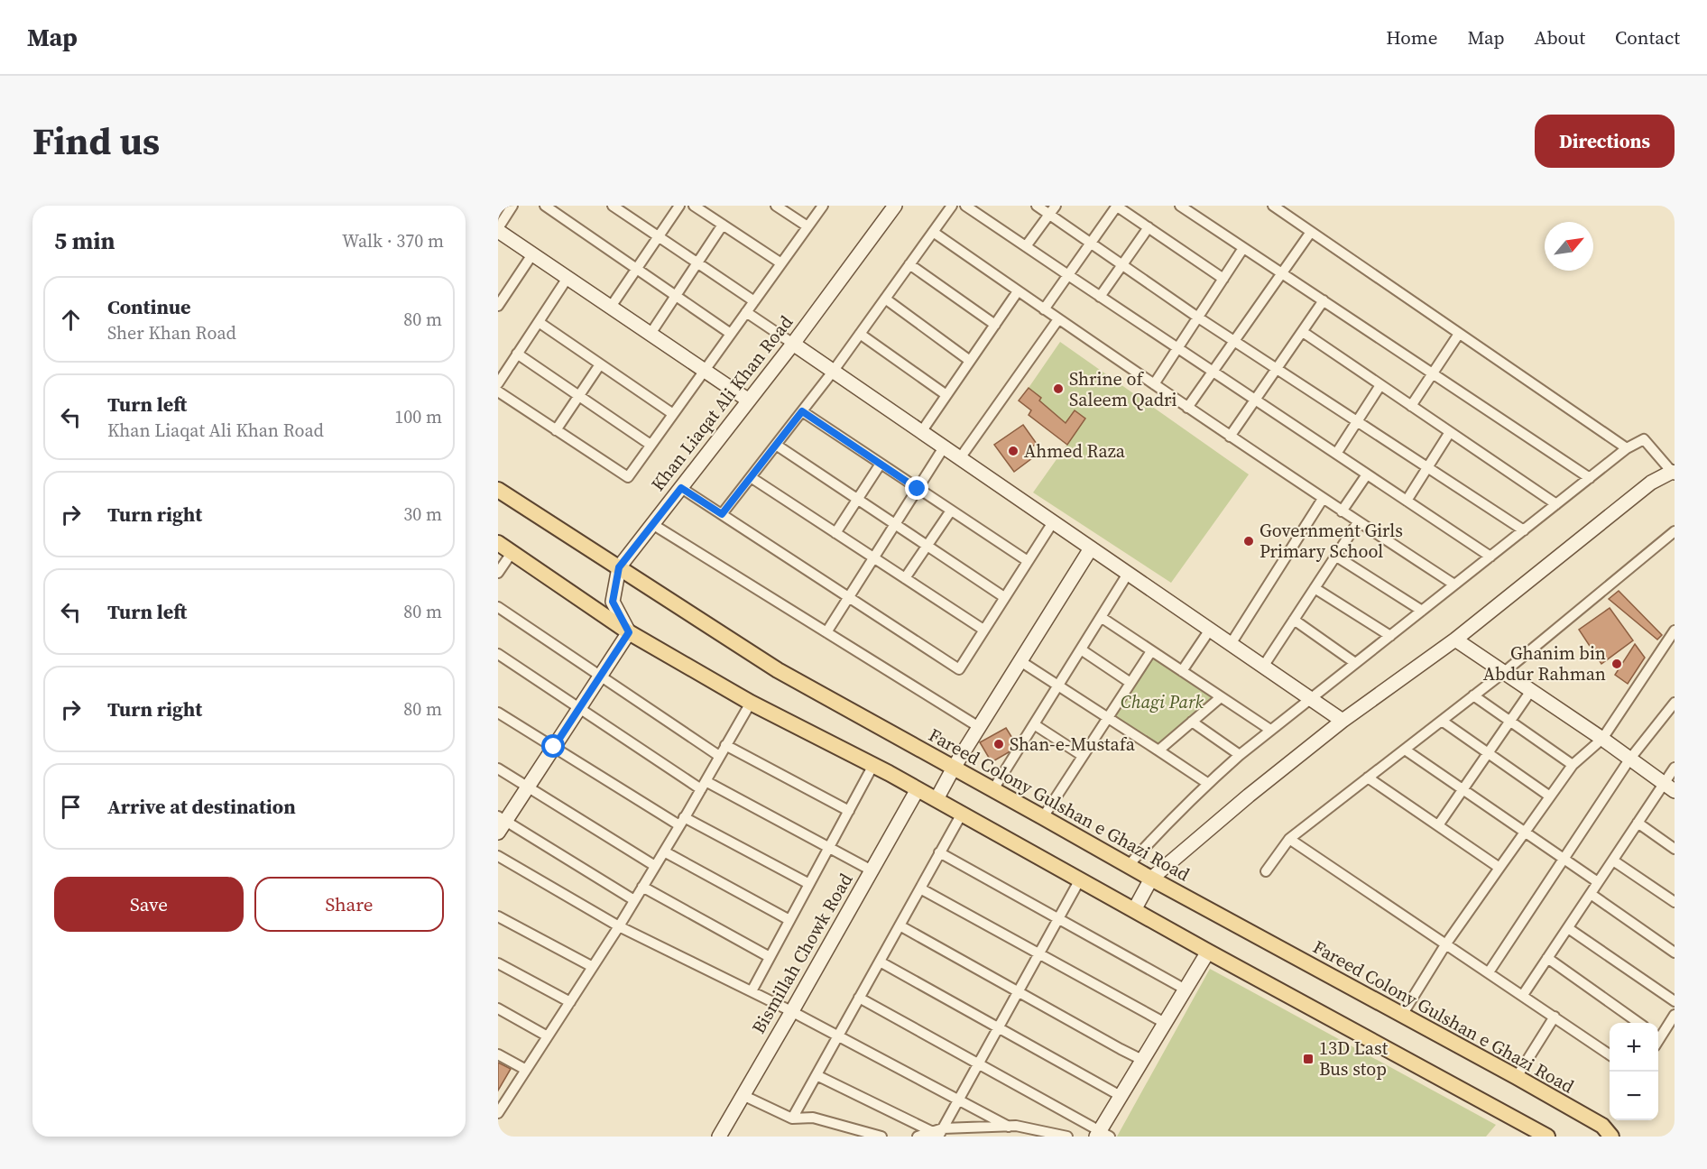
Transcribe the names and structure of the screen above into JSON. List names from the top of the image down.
{
  "streets": {
    "main road": ["Fareed Colony Gulshan e Ghazi Road"],
    "street": ["Khan Liaqat Ali Khan Road", "Bismillah Chowk Road"]
  },
  "crossings": [
    ["Khan Liaqat Ali Khan Road", "Fareed Colony Gulshan e Ghazi Road"]
  ],
  "parks": ["Chagi Park"],
  "places": {
    "other": [
      "Shrine of Saleem Qadri",
      "Ahmed Raza",
      "Government Girls Primary School",
      "Ghanim bin Abdur Rahman",
      "Shan-e-Mustafa"
    ],
    "transit": ["13D Last Bus stop"]
  },
  "north": "top right",
  "page": {
    "header": "Map",
    "nav": [
      "Home",
      "Map",
      "About",
      "Contact"
    ],
    "title": "Find us",
    "buttons": [
      "Directions",
      ["Save", "Share"]
    ],
    "heading": ["5 min", "Walk · 370 m"],
    "list": [
      ["Continue", "Sher Khan Road", "80 m"],
      ["Turn left", "Khan Liaqat Ali Khan Road", "100 m"],
      ["Turn right", "30 m"],
      ["Turn left", "80 m"],
      ["Turn right", "80 m"],
      "Arrive at destination"
    ],
    "map_buttons": ["+", "−"]
  }
}
